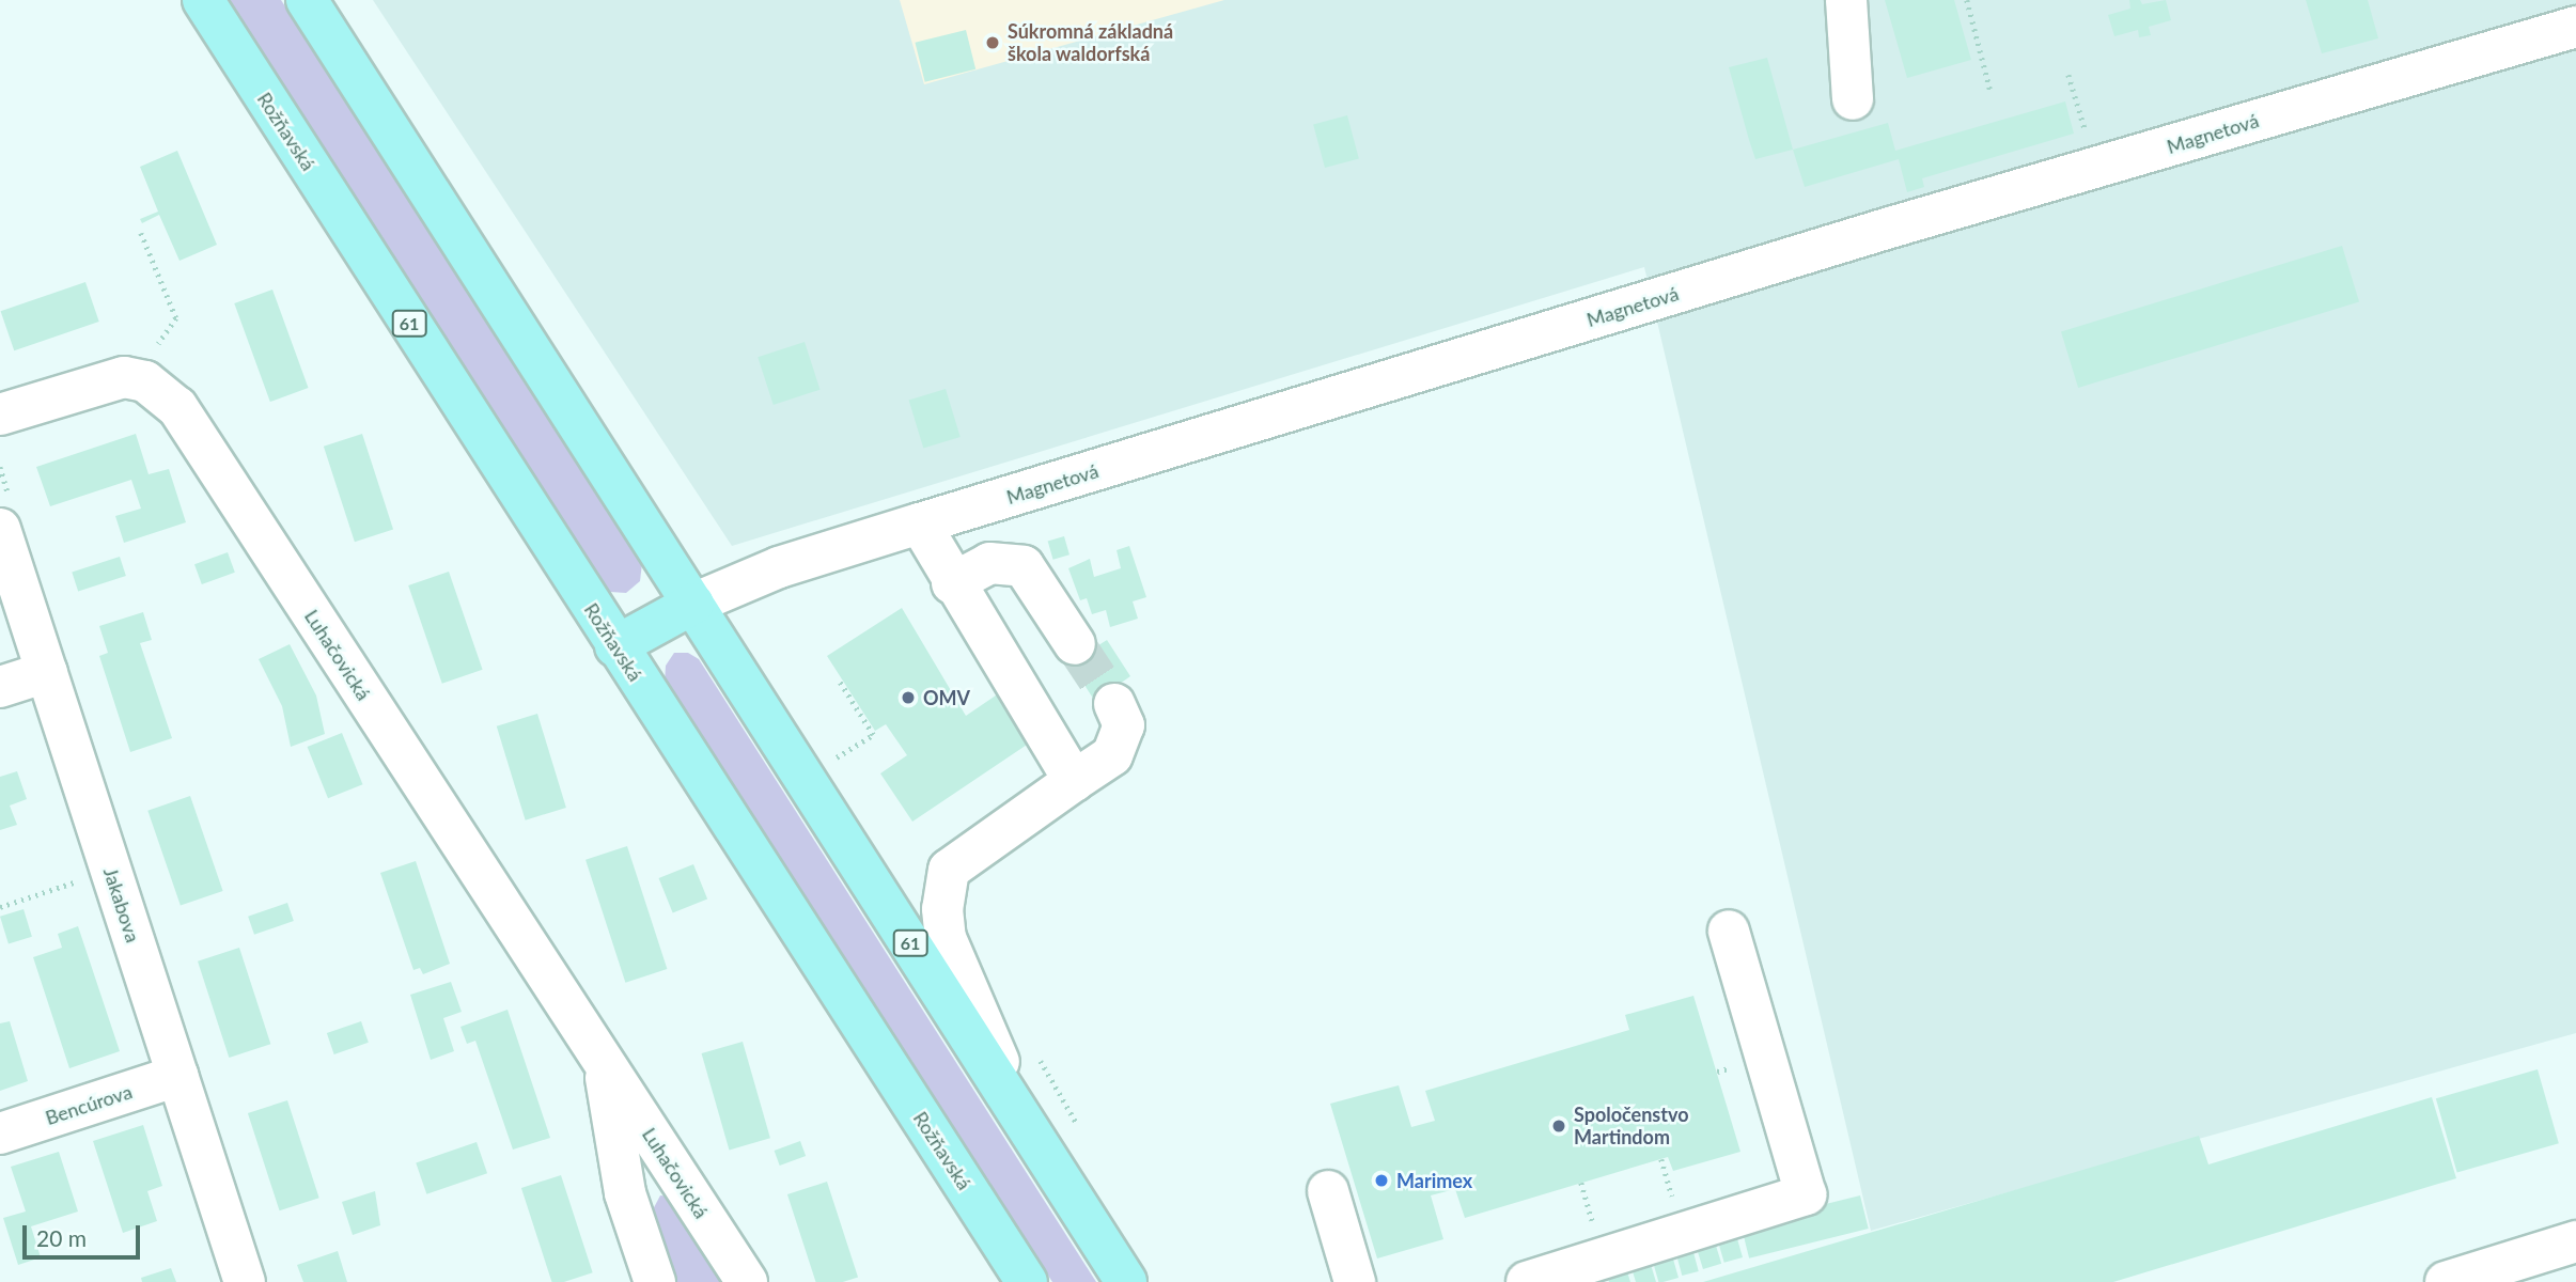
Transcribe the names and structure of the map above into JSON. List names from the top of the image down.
{
  "streets": {
    "main road": ["Rožňavská", "61"],
    "street": [
      "Magnetová",
      "Luhačovická",
      "Jakabova",
      "Bencúrova"
    ]
  },
  "crossings": [
    ["Magnetová", "61"],
    ["Jakabova", "Bencúrova"]
  ],
  "places": [
    "Súkromná základná škola waldorfská",
    "OMV",
    "Spoločenstvo Martindom",
    "Marimex"
  ],
  "scale_bar": "20 m"
}
